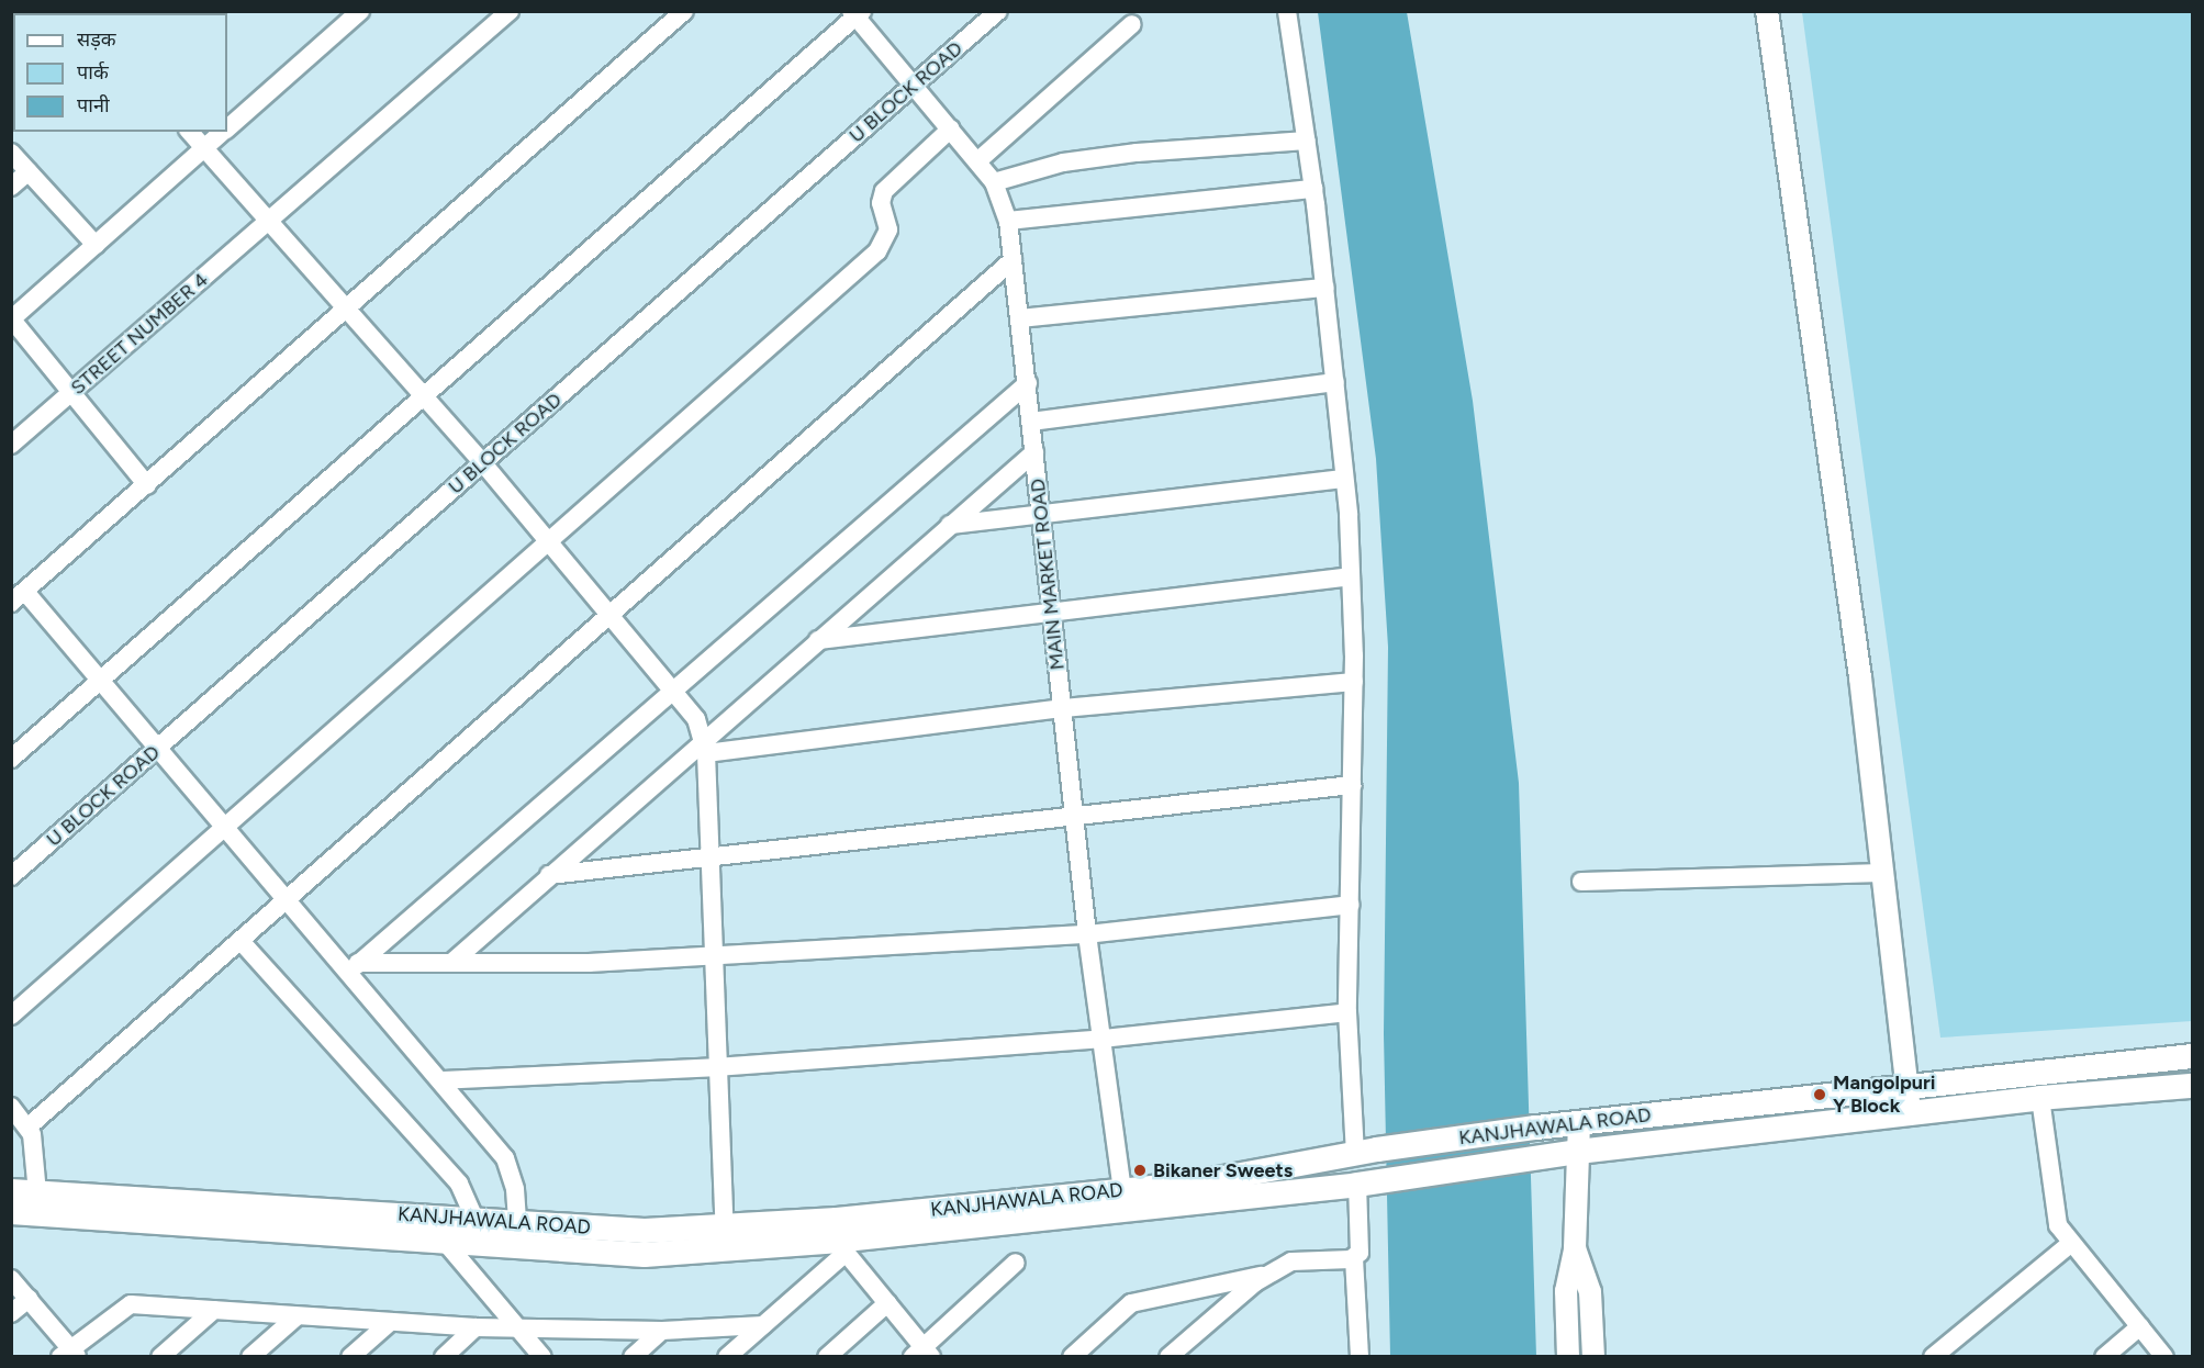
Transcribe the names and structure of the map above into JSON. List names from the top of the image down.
{
  "streets": {
    "main road": ["KANJHAWALA ROAD"],
    "street": ["U BLOCK ROAD", "STREET NUMBER 4", "MAIN MARKET ROAD"]
  },
  "crossings": [
    ["U BLOCK ROAD", "MAIN MARKET ROAD"],
    ["MAIN MARKET ROAD", "KANJHAWALA ROAD"]
  ],
  "places": ["Mangolpuri Y Block", "Bikaner Sweets"],
  "legend": ["सड़क", "पार्क", "पानी"]
}
